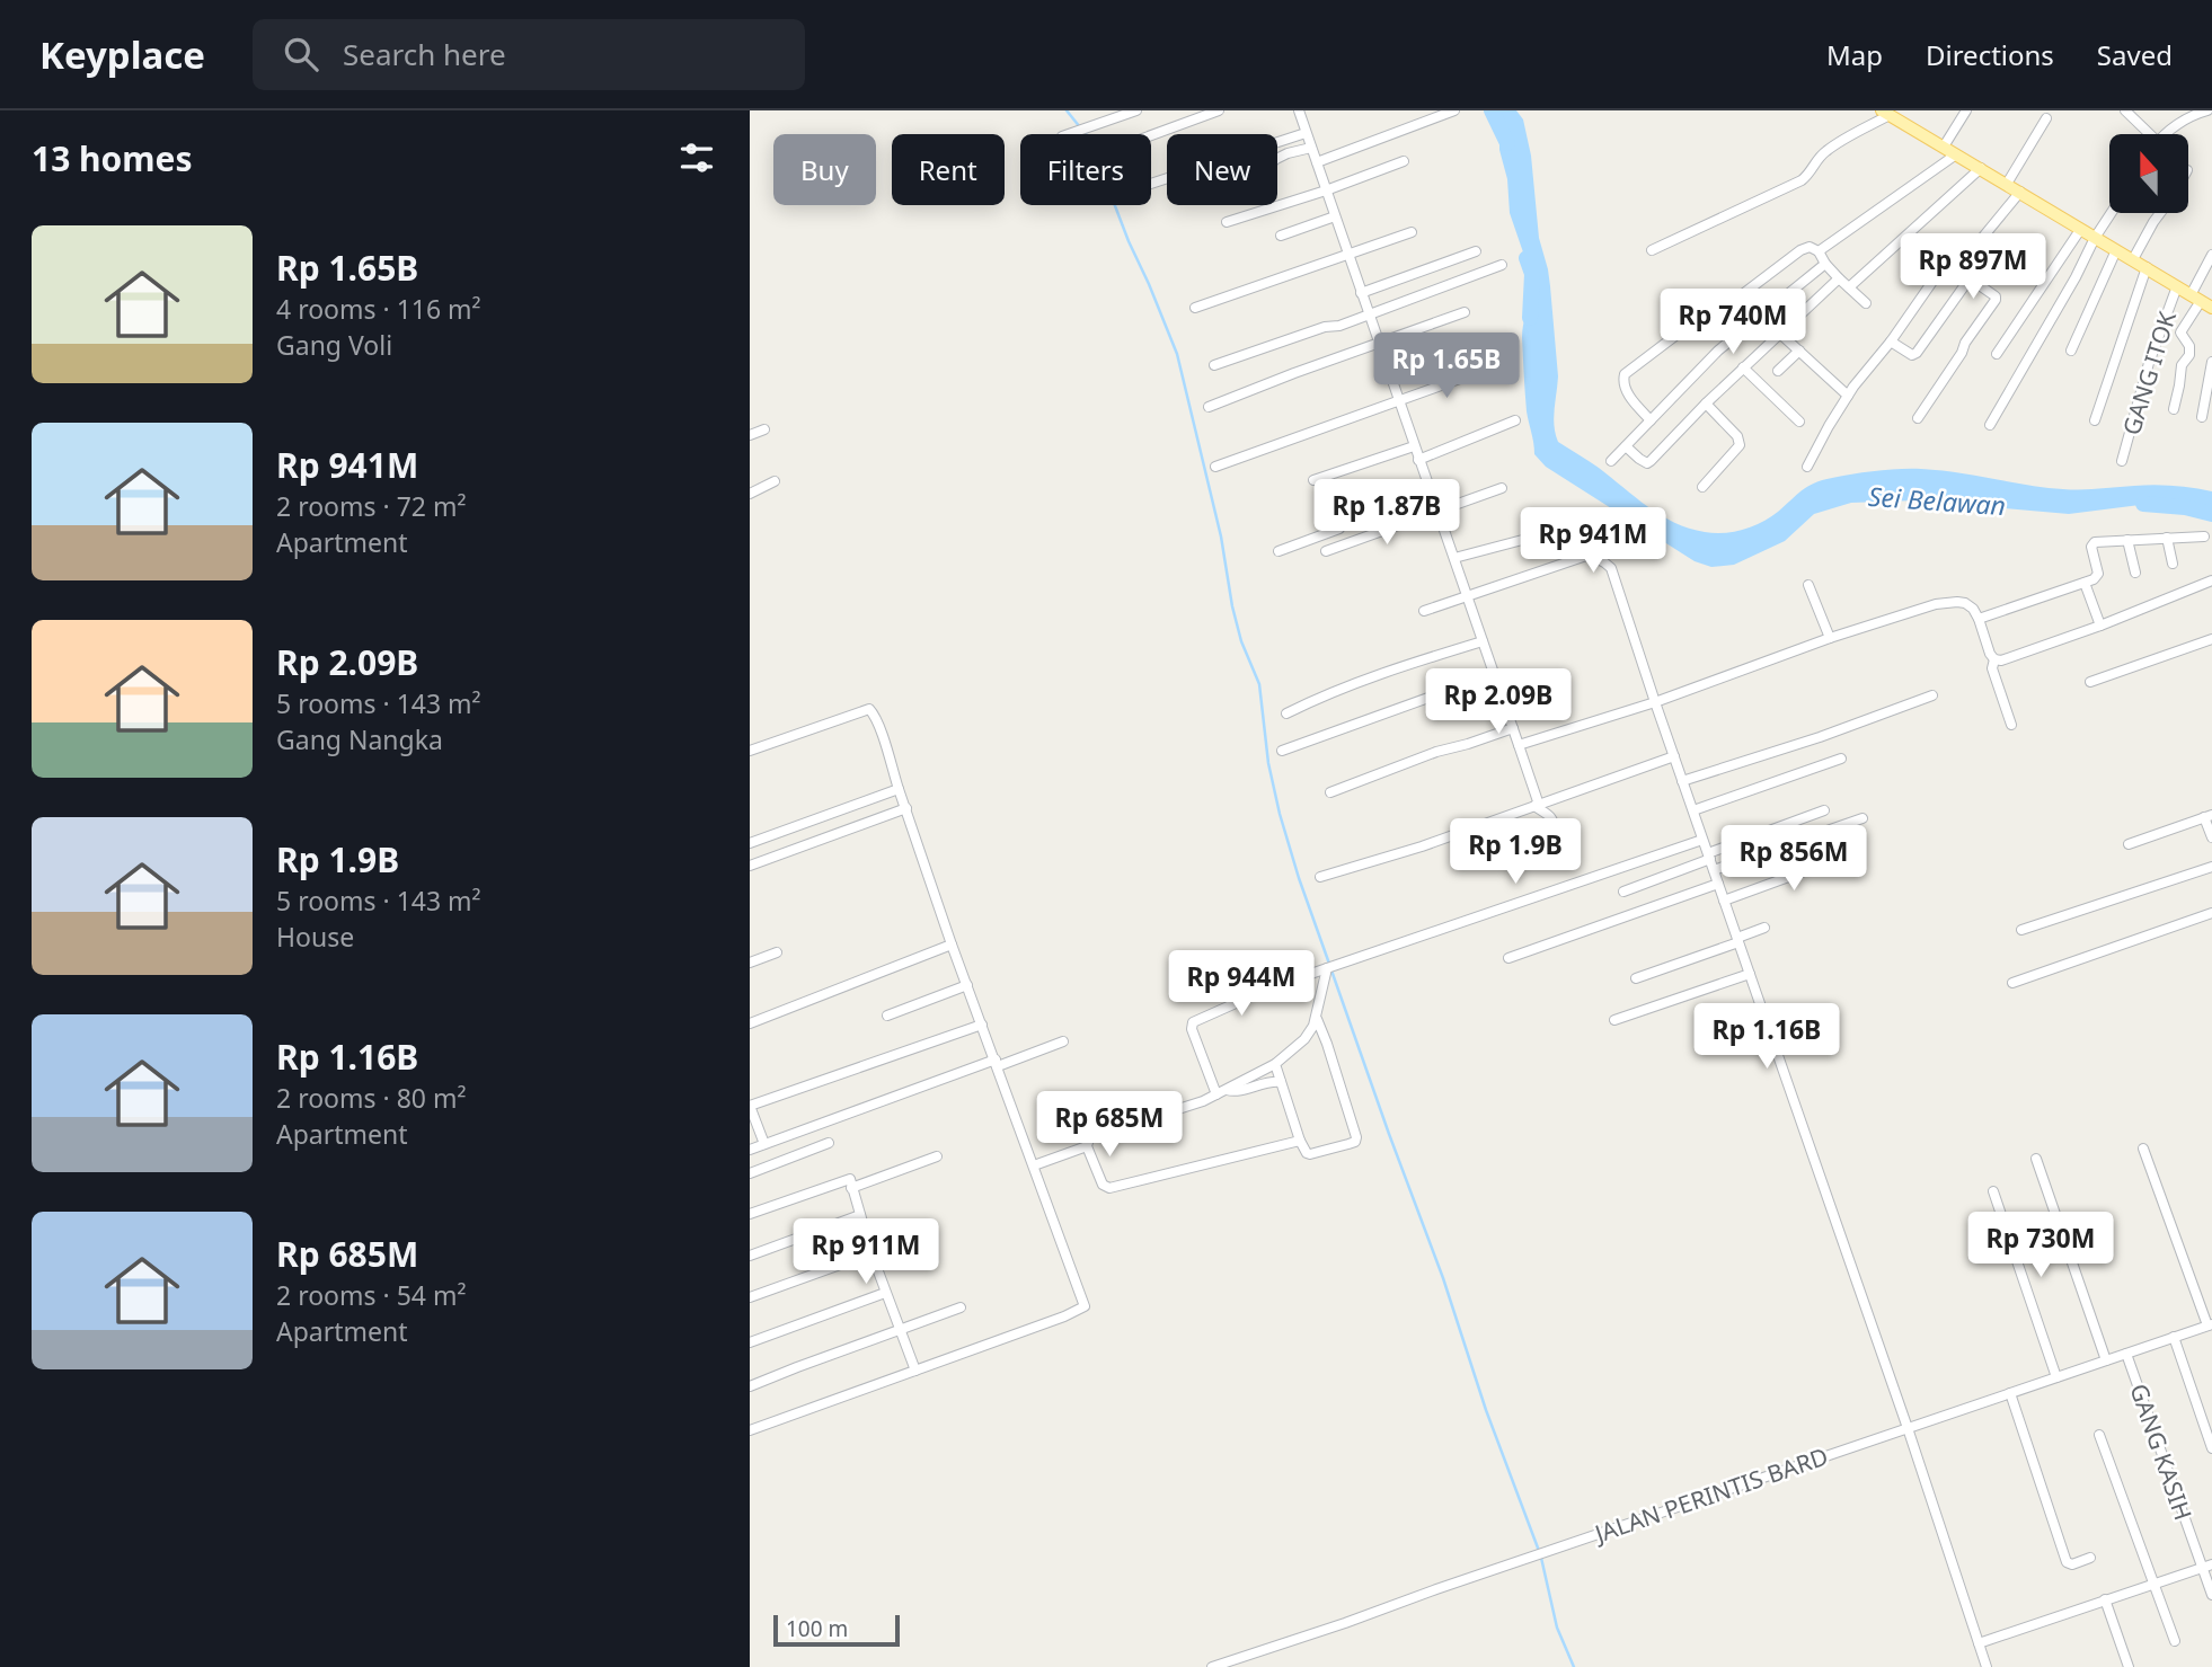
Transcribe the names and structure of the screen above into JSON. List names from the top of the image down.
{
  "streets": {
    "street": ["GANG ITOK", "GANG KASIH", "JALAN PERINTIS BARD"]
  },
  "crossings": [
    ["GANG KASIH", "JALAN PERINTIS BARD"]
  ],
  "water": ["Sei Belawan"],
  "scale_bar": "100 m",
  "north": "top",
  "page": {
    "header": "Keyplace",
    "search": "Search here",
    "nav": ["Map", "Directions", "Saved"],
    "heading": "13 homes",
    "chip": [
      "Buy",
      "Rent",
      "Filters",
      "New"
    ],
    "list": [
      {
        "name": "Rp 1.65B",
        "note": "4 rooms · 116 m² · Gang Voli"
      },
      {
        "name": "Rp 941M",
        "note": "2 rooms · 72 m² · Apartment"
      },
      {
        "name": "Rp 2.09B",
        "note": "5 rooms · 143 m² · Gang Nangka"
      },
      {
        "name": "Rp 1.9B",
        "note": "5 rooms · 143 m² · House"
      },
      {
        "name": "Rp 1.16B",
        "note": "2 rooms · 80 m² · Apartment"
      },
      {
        "name": "Rp 685M",
        "note": "2 rooms · 54 m² · Apartment"
      }
    ],
    "price": [
      "Rp 897M",
      "Rp 740M",
      "Rp 1.65B",
      "Rp 1.87B",
      "Rp 941M",
      "Rp 2.09B",
      "Rp 1.9B",
      "Rp 856M",
      "Rp 944M",
      "Rp 1.16B",
      "Rp 685M",
      "Rp 730M",
      "Rp 911M"
    ],
    "scale": "100 m"
  }
}
